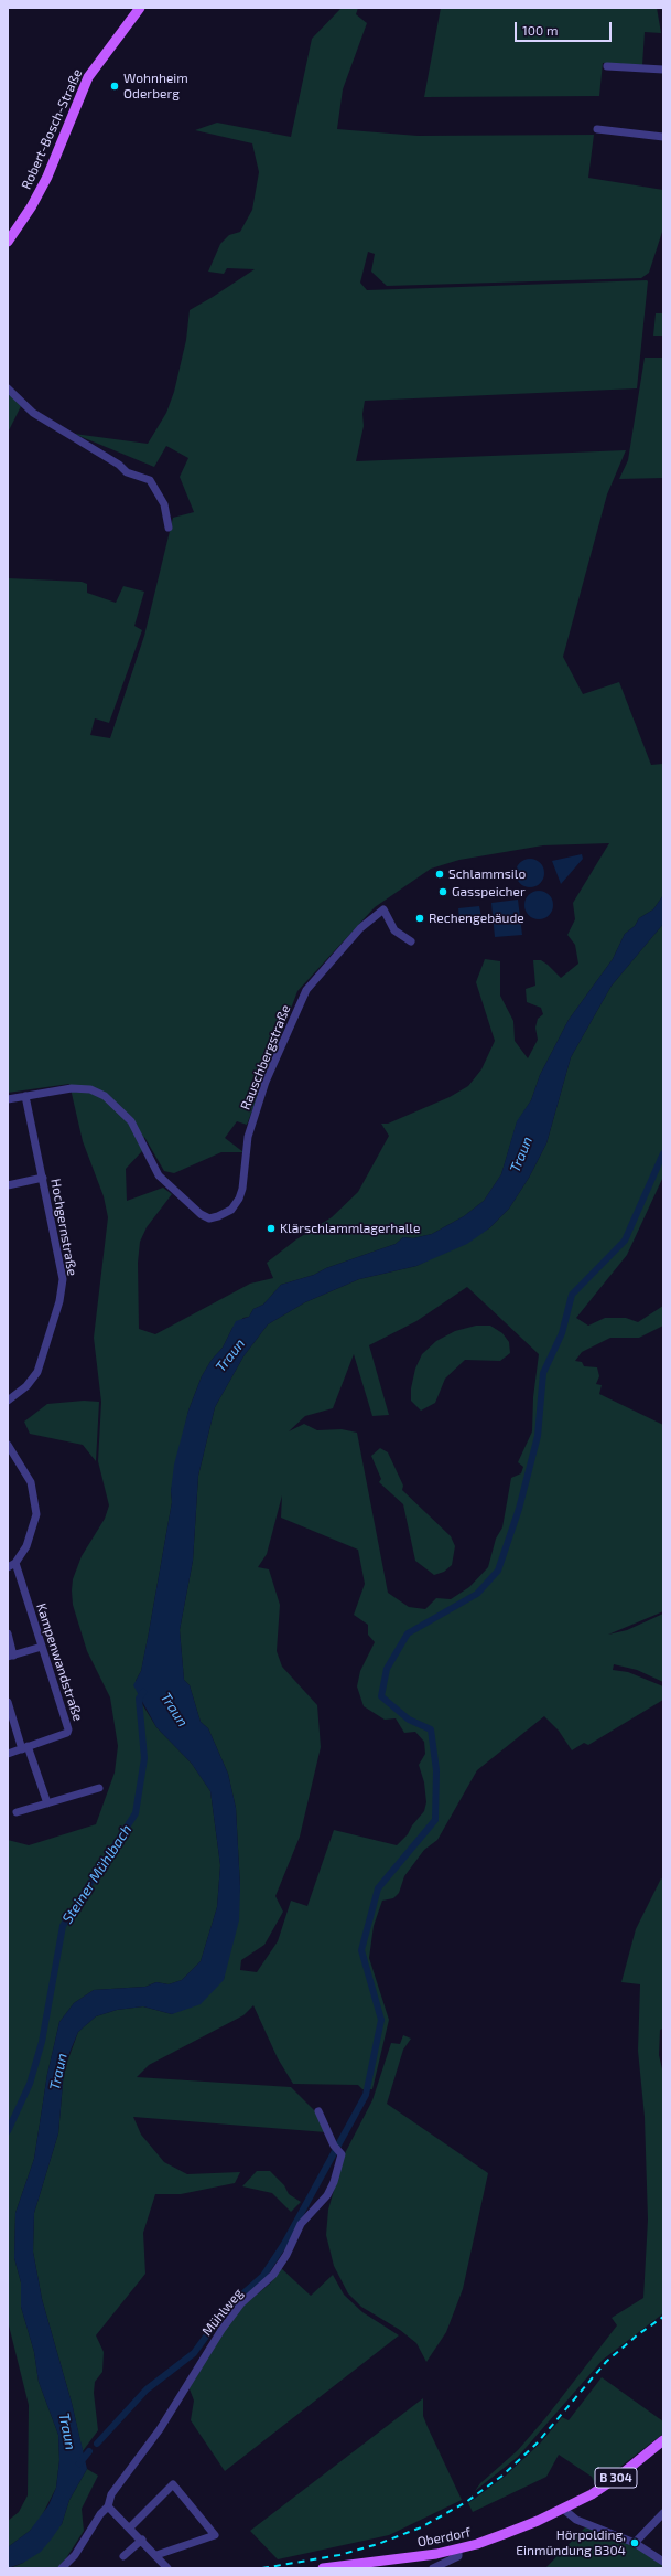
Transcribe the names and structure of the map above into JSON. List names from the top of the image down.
{
  "streets": {
    "main road": ["Robert-Bosch-Straße", "B 304", "Oberdorf"],
    "street": [
      "Rauschbergstraße",
      "Hochgernstraße",
      "Kampenwandstraße",
      "Mühlweg"
    ]
  },
  "crossings": [
    ["Rauschbergstraße", "Hochgernstraße"]
  ],
  "water": ["Traun", "Steiner Mühlbach"],
  "places": [
    "Wohnheim Oderberg",
    "Schlammsilo",
    "Gasspeicher",
    "Rechengebäude",
    "Klärschlammlagerhalle",
    "Hörpolding, Einmündung B304"
  ],
  "scale_bar": "100 m"
}
